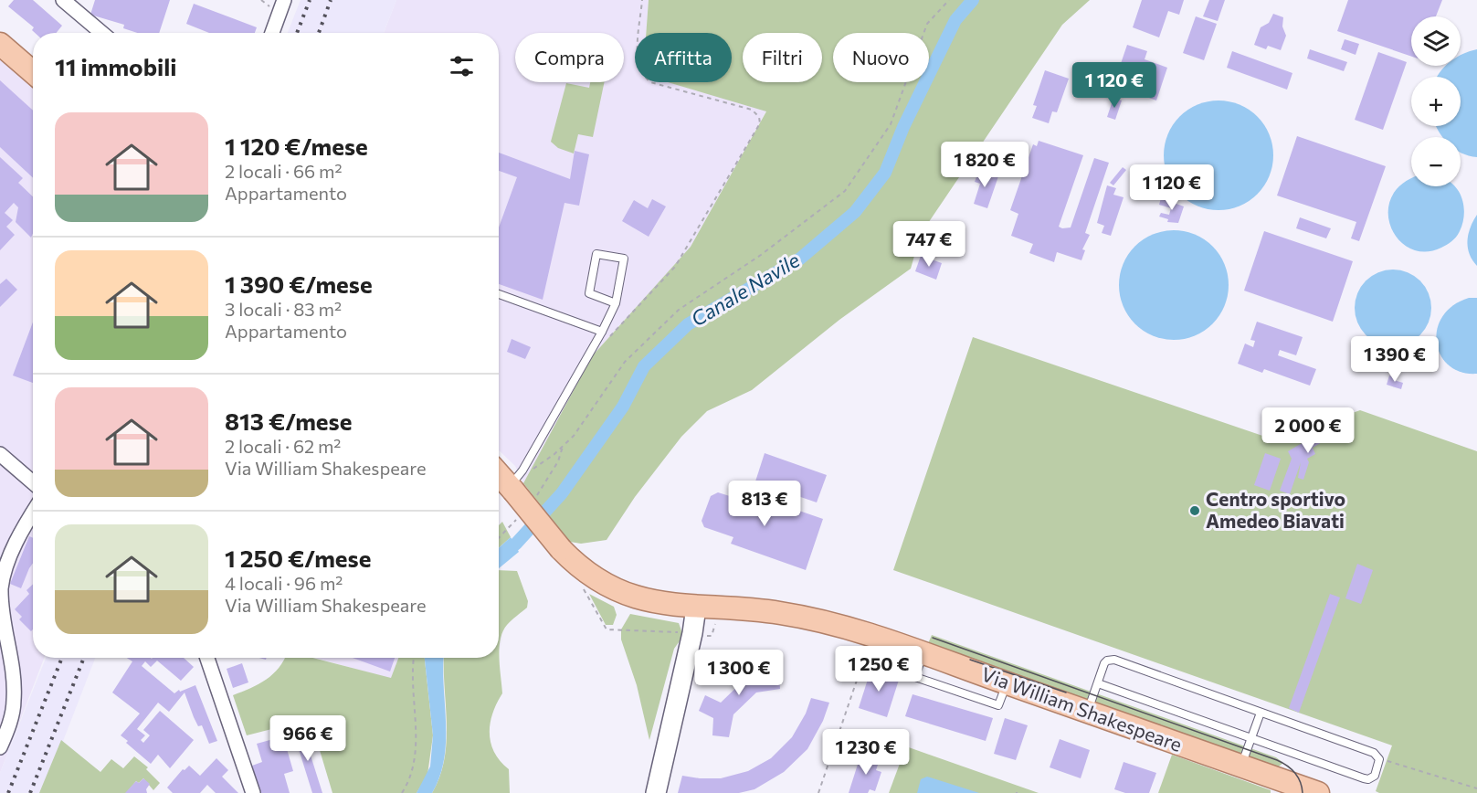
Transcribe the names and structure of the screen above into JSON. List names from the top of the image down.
{
  "streets": {
    "main road": ["Via William Shakespeare"]
  },
  "water": ["Canale Navile"],
  "places": ["Centro sportivo Amedeo Biavati"],
  "page": {
    "map_buttons": ["+", "−"],
    "chip": [
      "Compra",
      "Affitta",
      "Filtri",
      "Nuovo"
    ],
    "heading": "11 immobili",
    "price": [
      "1 120 €",
      "1 820 €",
      "1 120 €",
      "747 €",
      "1 390 €",
      "2 000 €",
      "813 €",
      "1 250 €",
      "1 300 €",
      "966 €",
      "1 230 €"
    ],
    "list": [
      {
        "name": "1 120 €/mese",
        "note": "2 locali · 66 m² · Appartamento"
      },
      {
        "name": "1 390 €/mese",
        "note": "3 locali · 83 m² · Appartamento"
      },
      {
        "name": "813 €/mese",
        "note": "2 locali · 62 m² · Via William Shakespeare"
      },
      {
        "name": "1 250 €/mese",
        "note": "4 locali · 96 m² · Via William Shakespeare"
      }
    ]
  }
}
